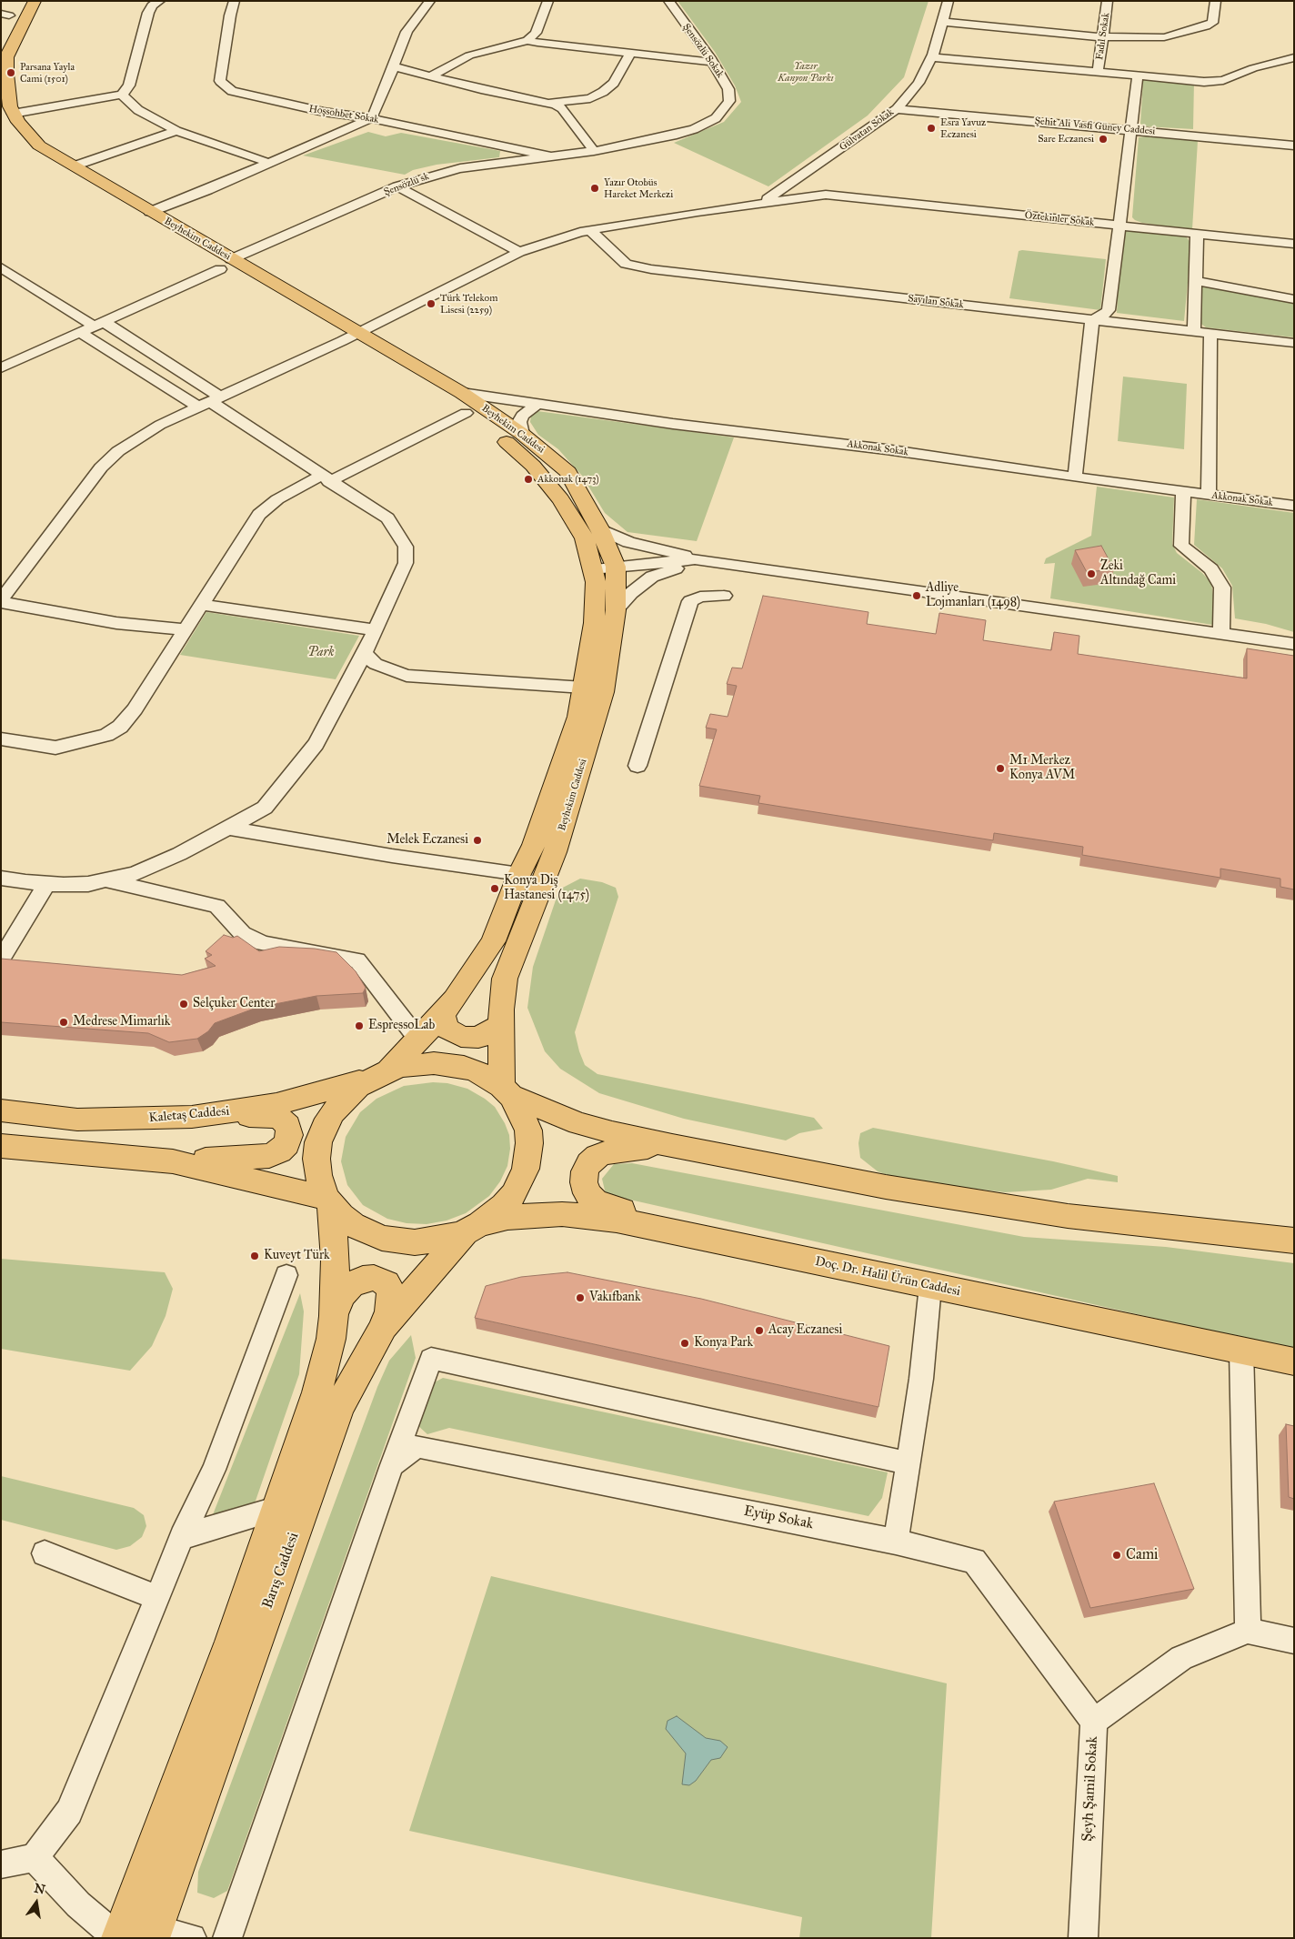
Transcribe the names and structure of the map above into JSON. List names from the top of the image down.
{
  "streets": {
    "main road": [
      "Beyhekim Caddesi",
      "Kaletaş Caddesi",
      "Doç. Dr. Halil Ürün Caddesi",
      "Barış Caddesi"
    ],
    "street": [
      "Fadıl Sokak",
      "Şensözlü Sokak",
      "Hoşsohbet Sokak",
      "Şehit Ali Vasfi Güney Caddesi",
      "Gülvatan Sokak",
      "Şensözlü sk",
      "Öztekinler Sokak",
      "Sayılan Sokak",
      "Akkonak Sokak",
      "Eyüp Sokak",
      "Şeyh Şamil Sokak"
    ]
  },
  "crossings": [
    ["Şensözlü Sokak", "Şensözlü sk"],
    ["Hoşsohbet Sokak", "Şensözlü sk"],
    ["Şehit Ali Vasfi Güney Caddesi", "Gülvatan Sokak"],
    ["Gülvatan Sokak", "Öztekinler Sokak"],
    ["Şensözlü sk", "Beyhekim Caddesi"],
    ["Öztekinler Sokak", "Beyhekim Caddesi"],
    ["Öztekinler Sokak", "Sayılan Sokak"],
    ["Beyhekim Caddesi", "Akkonak Sokak"],
    ["Beyhekim Caddesi", "Kaletaş Caddesi"],
    ["Beyhekim Caddesi", "Doç. Dr. Halil Ürün Caddesi"],
    ["Beyhekim Caddesi", "Barış Caddesi"],
    ["Doç. Dr. Halil Ürün Caddesi", "Barış Caddesi"],
    ["Eyüp Sokak", "Şeyh Şamil Sokak"]
  ],
  "parks": ["Yazır Kanyon Parkı", "Park"],
  "places": [
    "Parsana Yayla Cami (1501)",
    "Esra Yavuz Eczanesi",
    "Sare Eczanesi",
    "Yazır Otobüs Hareket Merkezi",
    "Türk Telekom Lisesi (2259)",
    "Akkonak (1473)",
    "Zeki Altındağ Cami",
    "Adliye Lojmanları (1498)",
    "M1 Merkez Konya AVM",
    "Melek Eczanesi",
    "Konya Diş Hastanesi (1475)",
    "Selçuker Center",
    "Medrese Mimarlık",
    "EspressoLab",
    "Kuveyt Türk",
    "Vakıfbank",
    "Acay Eczanesi",
    "Konya Park",
    "Cami"
  ],
  "north": "top"
}
